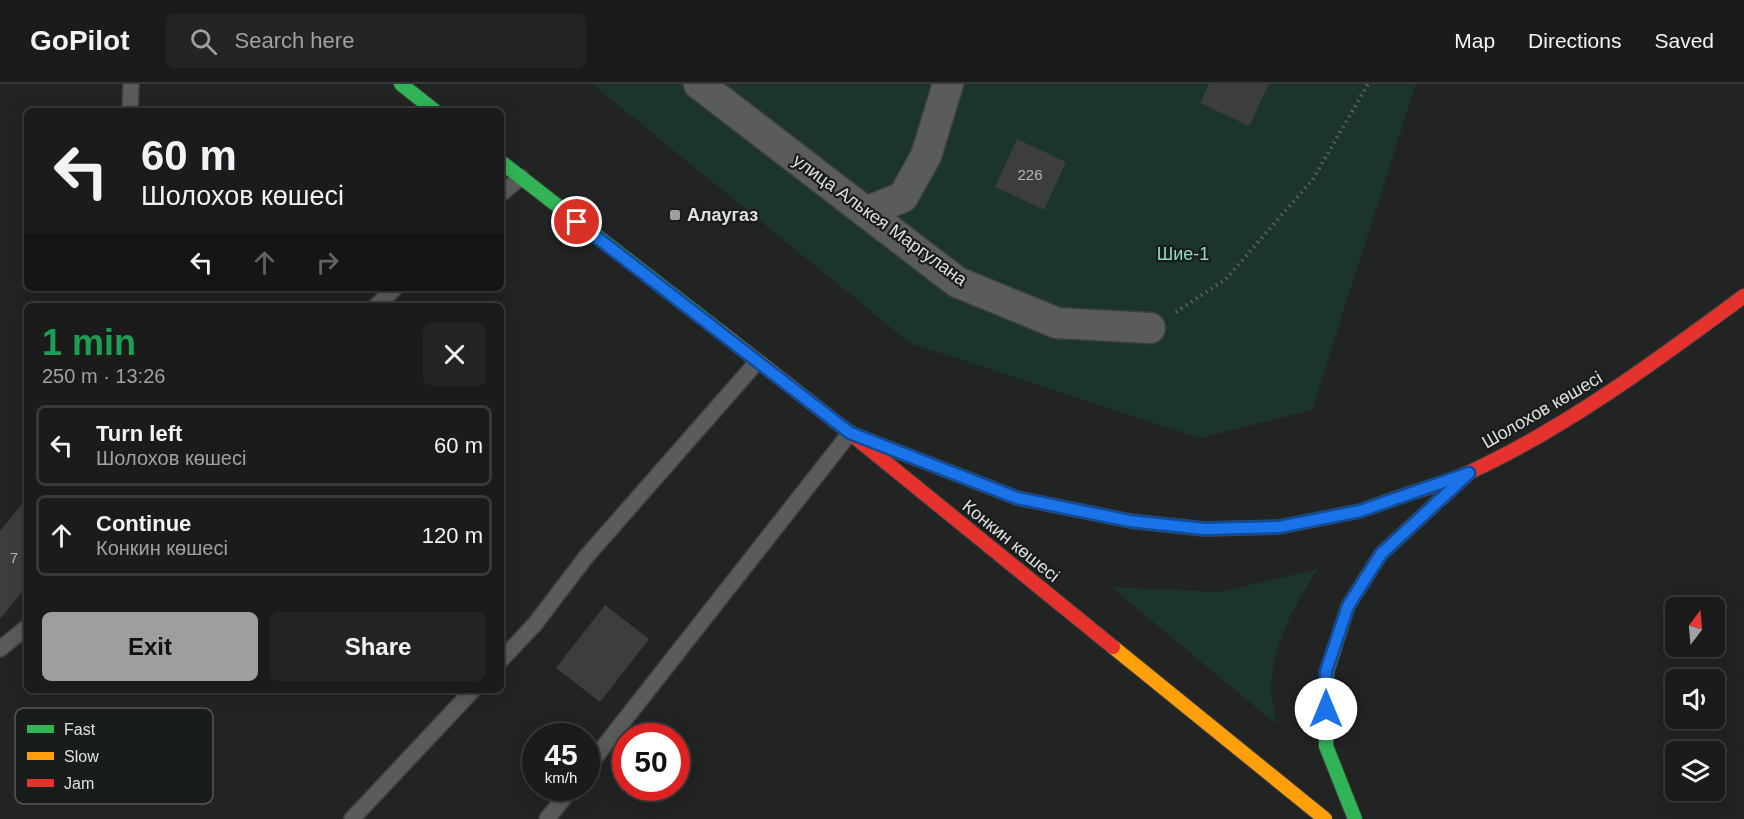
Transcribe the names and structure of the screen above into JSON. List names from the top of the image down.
{
  "streets": {
    "main road": ["Шолохов көшесі", "Конкин көшесі"],
    "street": ["улица Алькея Маргулана"]
  },
  "crossings": [
    ["Шолохов көшесі", "Конкин көшесі"]
  ],
  "parks": ["Шие-1"],
  "places": {
    "transit": ["Алаугаз"]
  },
  "house_numbers": ["226", "7"],
  "legend": ["Fast", "Slow", "Jam"],
  "north": "top",
  "page": {
    "header": "GoPilot",
    "search": "Search here",
    "nav": ["Map", "Directions", "Saved"],
    "turn": ["60 m", "Шолохов көшесі"],
    "heading": ["1 min", "250 m · 13:26"],
    "list": [
      {
        "name": "Turn left",
        "note": "Шолохов көшесі",
        "value": "60 m"
      },
      {
        "name": "Continue",
        "note": "Конкин көшесі",
        "value": "120 m"
      }
    ],
    "buttons": ["Exit", "Share"],
    "speed": "45 km/h",
    "limit": "50"
  }
}
